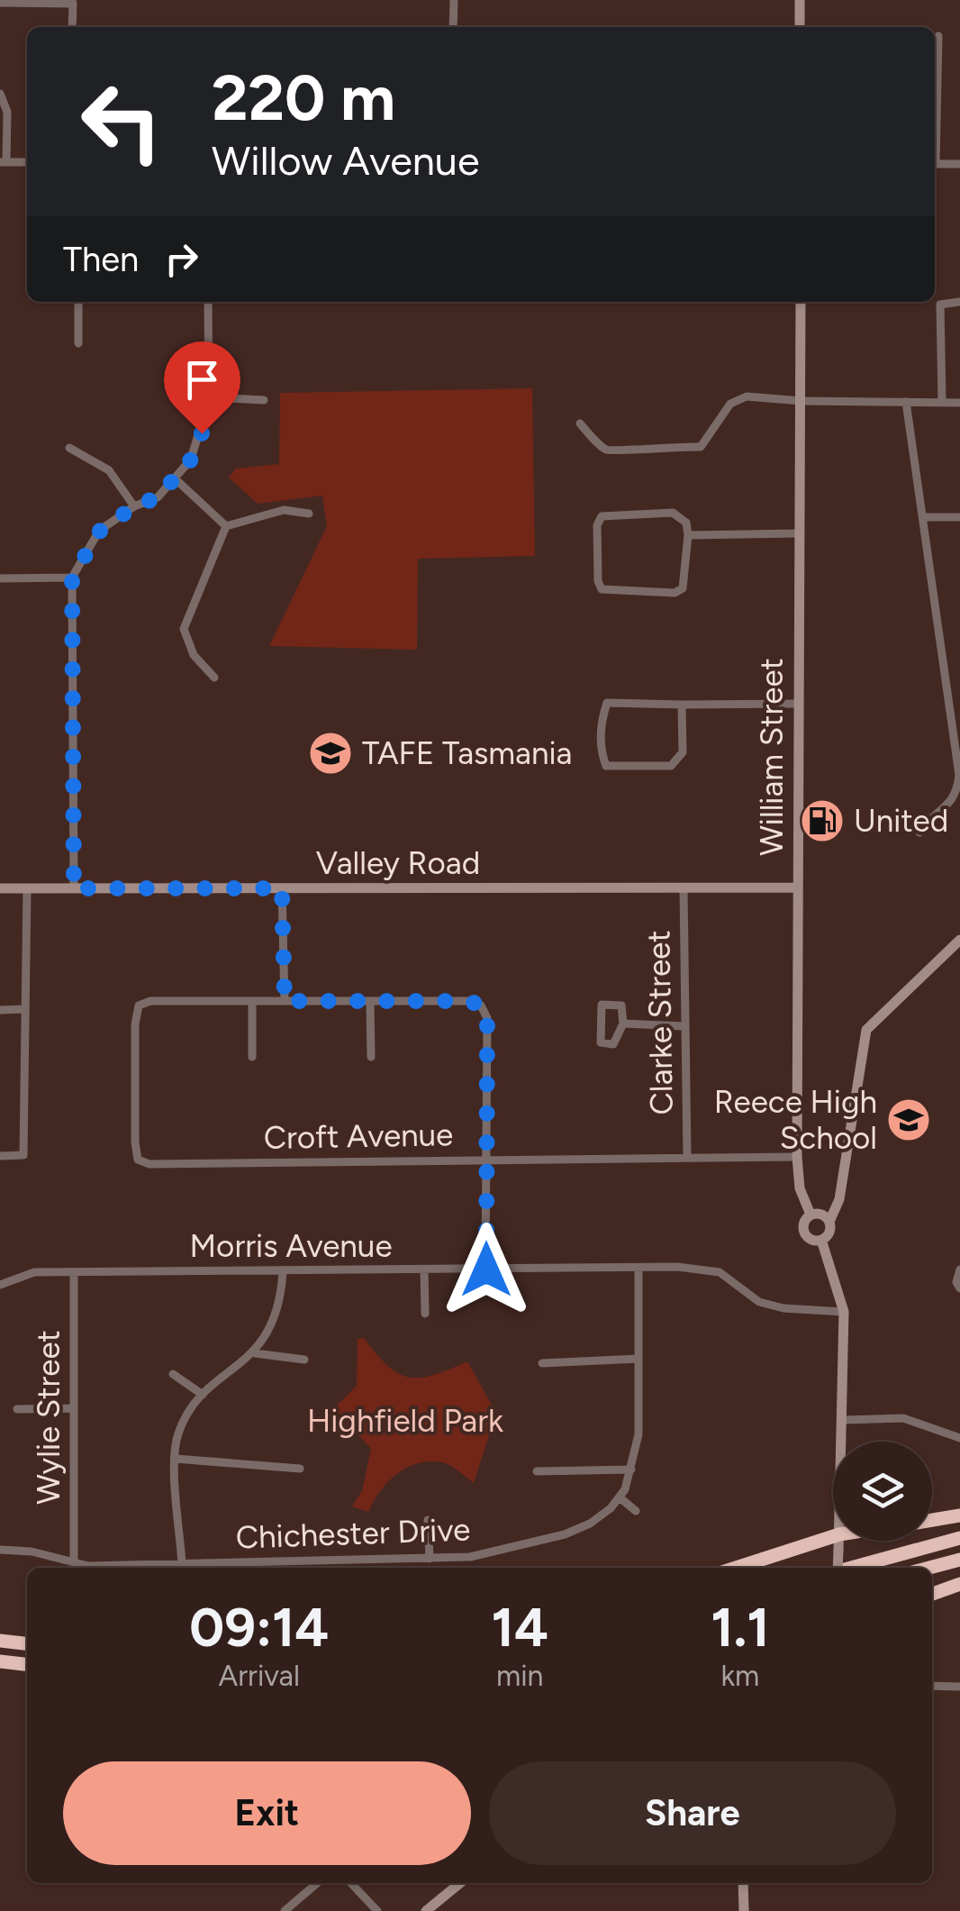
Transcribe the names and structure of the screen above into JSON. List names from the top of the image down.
{
  "streets": {
    "main road": ["William Street", "Valley Road"],
    "street": [
      "Clarke Street",
      "Croft Avenue",
      "Morris Avenue",
      "Wylie Street",
      "Chichester Drive"
    ]
  },
  "crossings": [
    ["William Street", "Valley Road"],
    ["William Street", "Croft Avenue"],
    ["Valley Road", "Clarke Street"],
    ["Clarke Street", "Croft Avenue"],
    ["Morris Avenue", "Wylie Street"],
    ["Morris Avenue", "Chichester Drive"],
    ["Wylie Street", "Chichester Drive"]
  ],
  "parks": ["Highfield Park"],
  "places": {
    "school or university": ["TAFE Tasmania", "Reece High School"],
    "fuel station": ["United"]
  },
  "page": {
    "turn": ["220 m", "Willow Avenue"],
    "then": "Then",
    "eta": [
      "09:14",
      "Arrival",
      "14",
      "min",
      "1.1",
      "km"
    ],
    "buttons": ["Exit", "Share"]
  }
}
